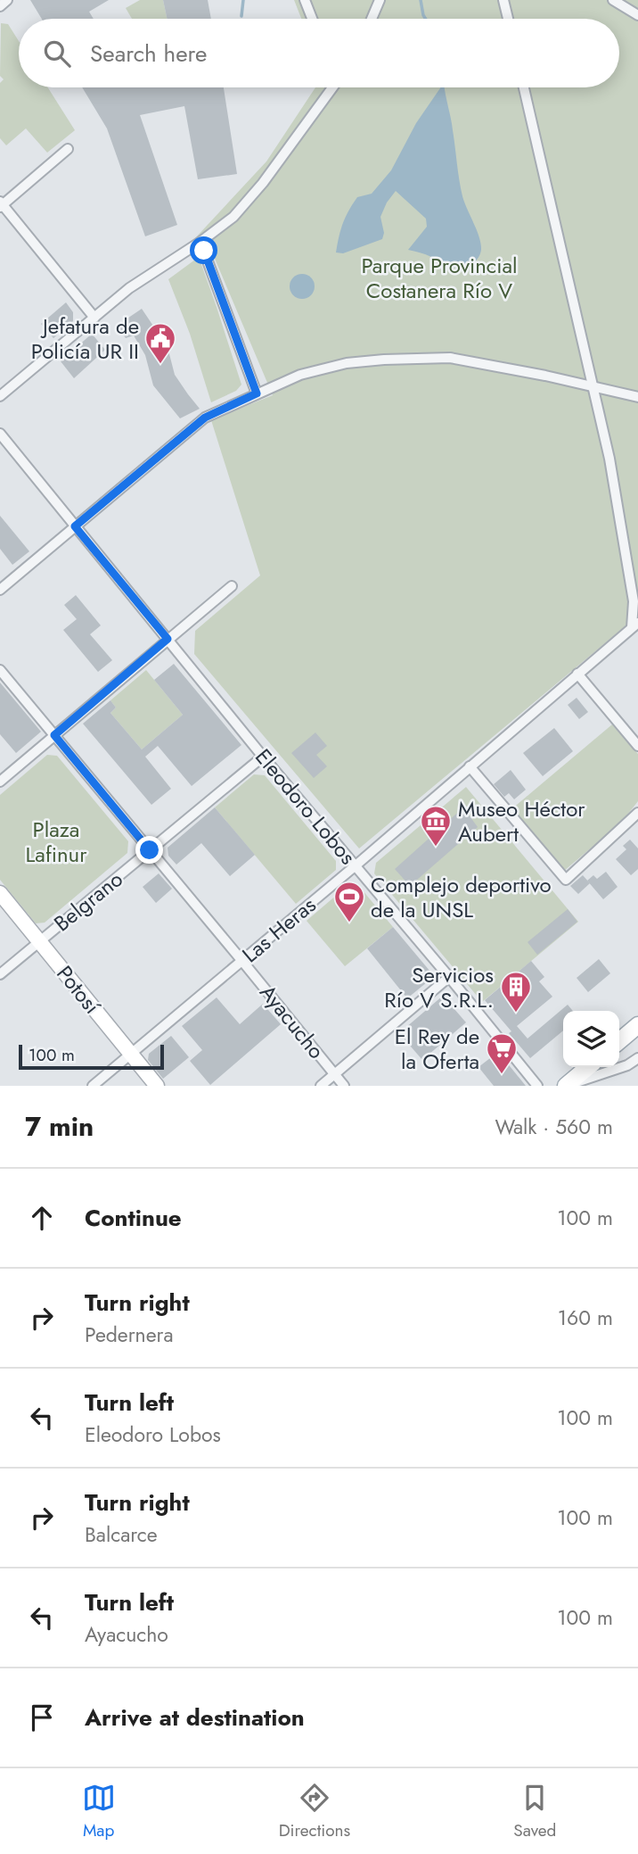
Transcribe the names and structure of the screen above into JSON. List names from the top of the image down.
{
  "streets": {
    "main road": ["Potosí"],
    "street": [
      "Eleodoro Lobos",
      "Belgrano",
      "Las Heras",
      "Ayacucho"
    ]
  },
  "crossings": [
    ["Eleodoro Lobos", "Belgrano"],
    ["Eleodoro Lobos", "Las Heras"],
    ["Belgrano", "Potosí"],
    ["Belgrano", "Ayacucho"],
    ["Las Heras", "Potosí"],
    ["Las Heras", "Ayacucho"]
  ],
  "parks": ["Parque Provincial Costanera Río V", "Plaza Lafinur"],
  "places": {
    "public building": ["Jefatura de Policía UR II"],
    "museum": ["Museo Héctor Aubert"],
    "sports": ["Complejo deportivo de la UNSL"],
    "building": ["Servicios Río V S.R.L."],
    "supermarket": ["El Rey de la Oferta"]
  },
  "scale_bar": "100 m",
  "page": {
    "search": "Search here",
    "scale": "100 m",
    "heading": ["7 min", "Walk · 560 m"],
    "list": [
      ["Continue", "100 m"],
      ["Turn right", "Pedernera", "160 m"],
      ["Turn left", "Eleodoro Lobos", "100 m"],
      ["Turn right", "Balcarce", "100 m"],
      ["Turn left", "Ayacucho", "100 m"],
      "Arrive at destination"
    ],
    "nav": ["Map", "Directions", "Saved"]
  }
}
